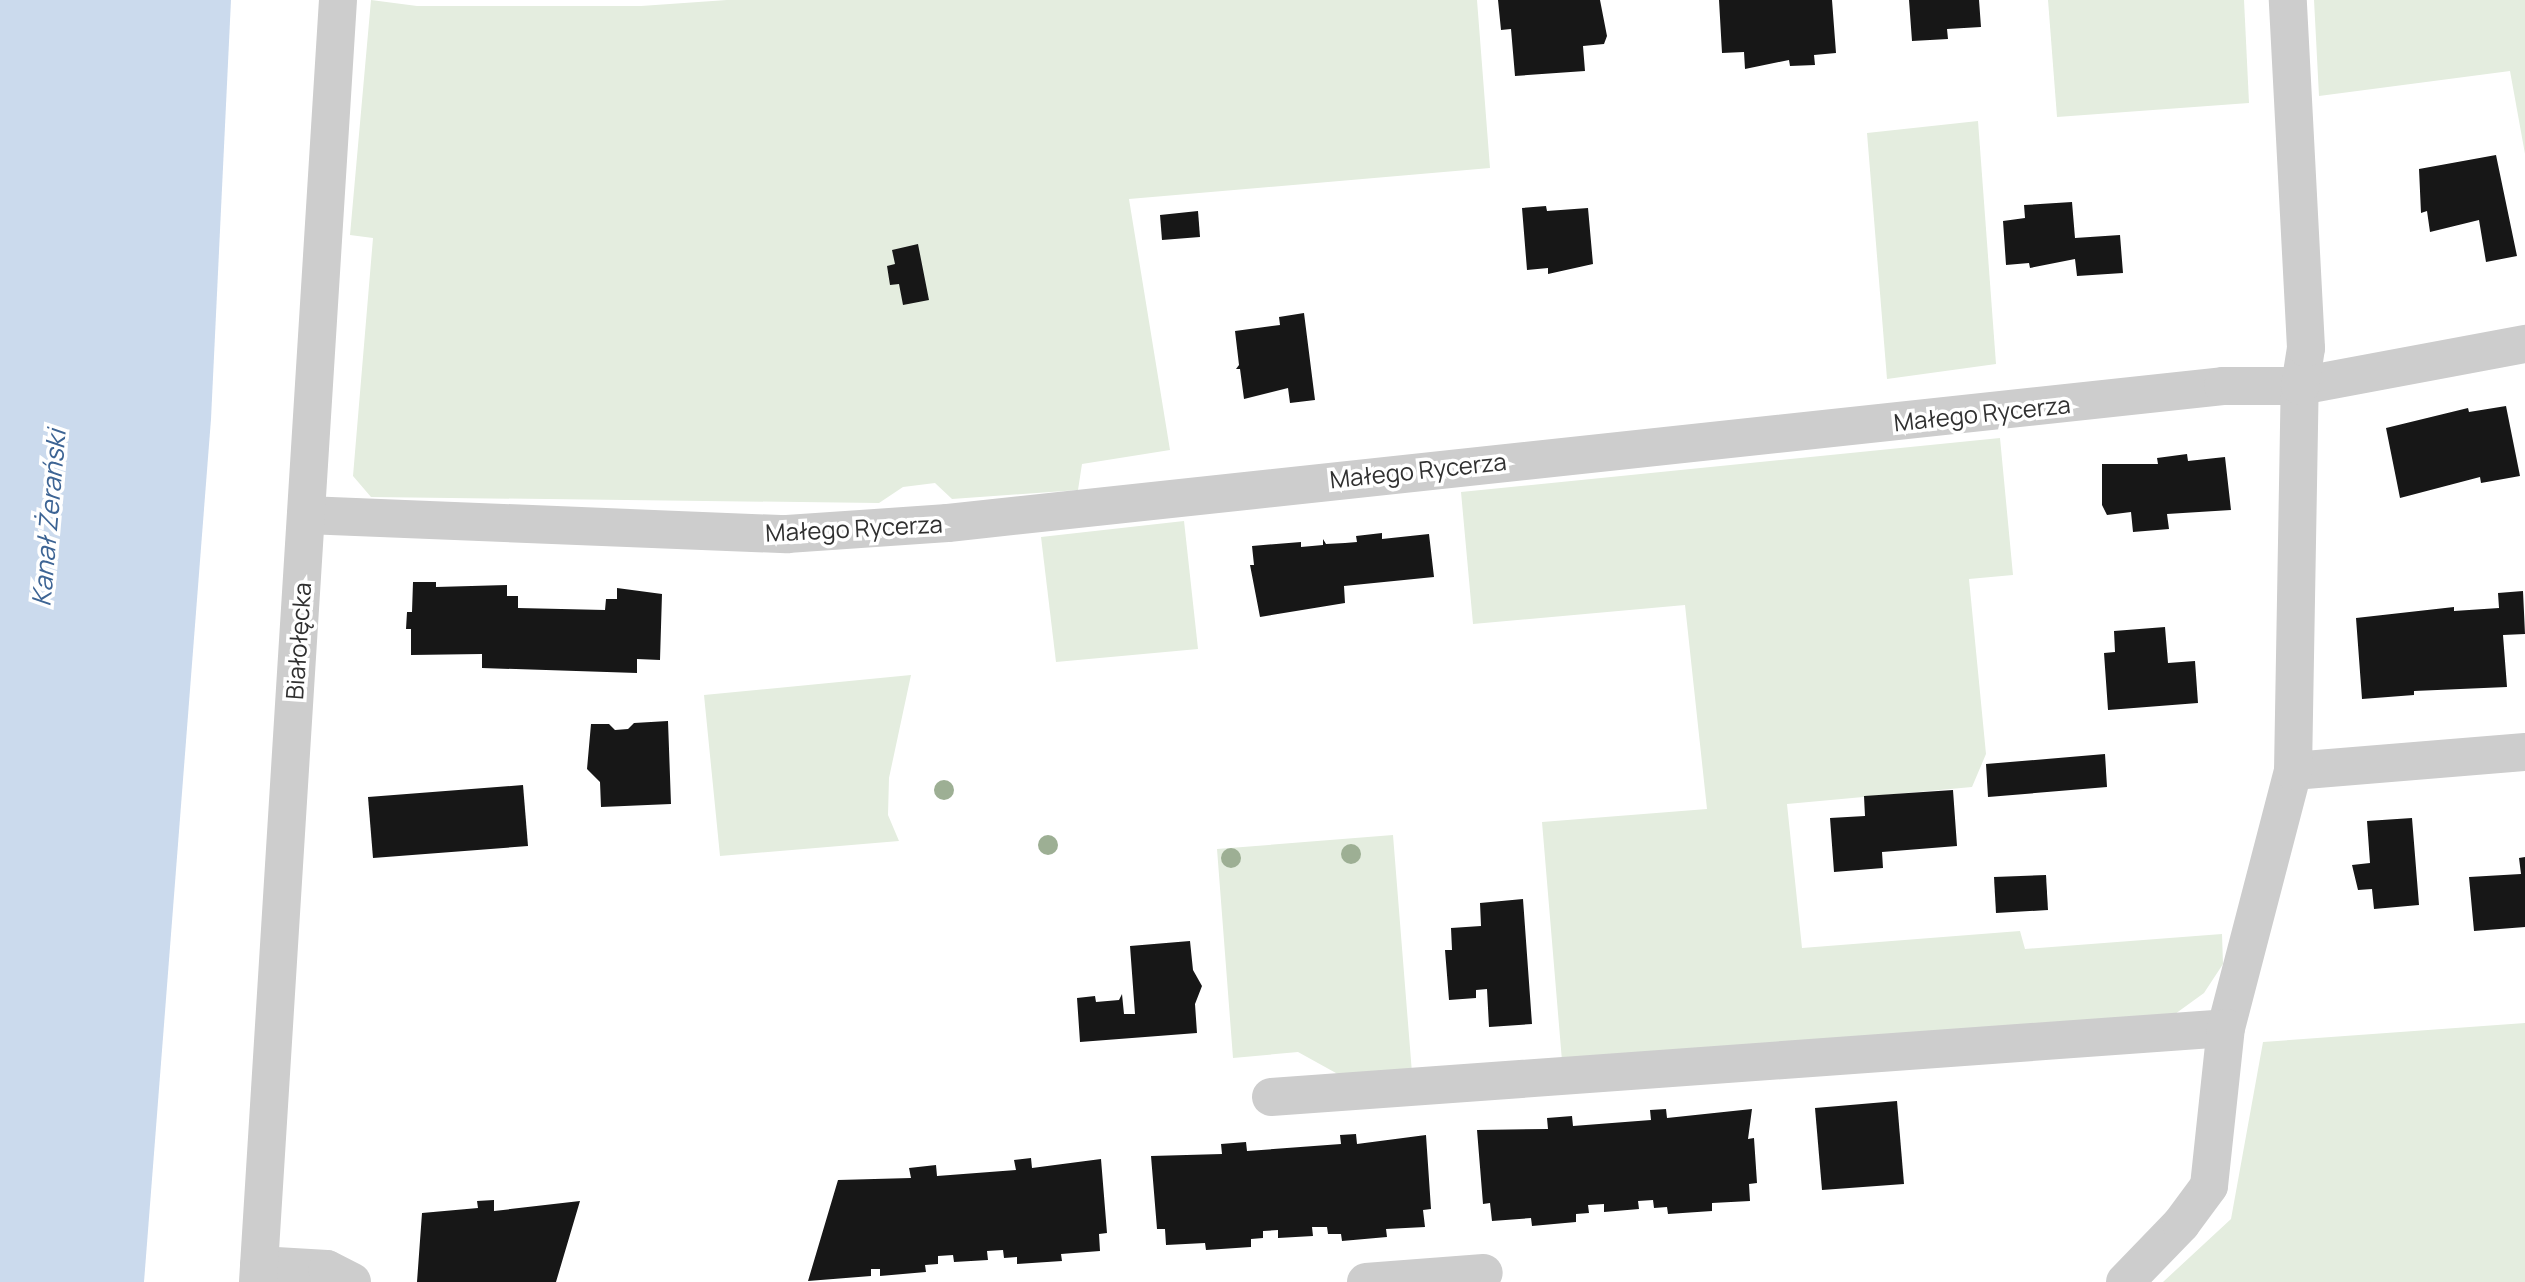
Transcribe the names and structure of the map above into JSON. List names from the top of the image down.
{
  "streets": {
    "street": ["Małego Rycerza", "Białołęcka"]
  },
  "crossings": [
    ["Małego Rycerza", "Białołęcka"]
  ],
  "water": ["Kanał Żerański"]
}
